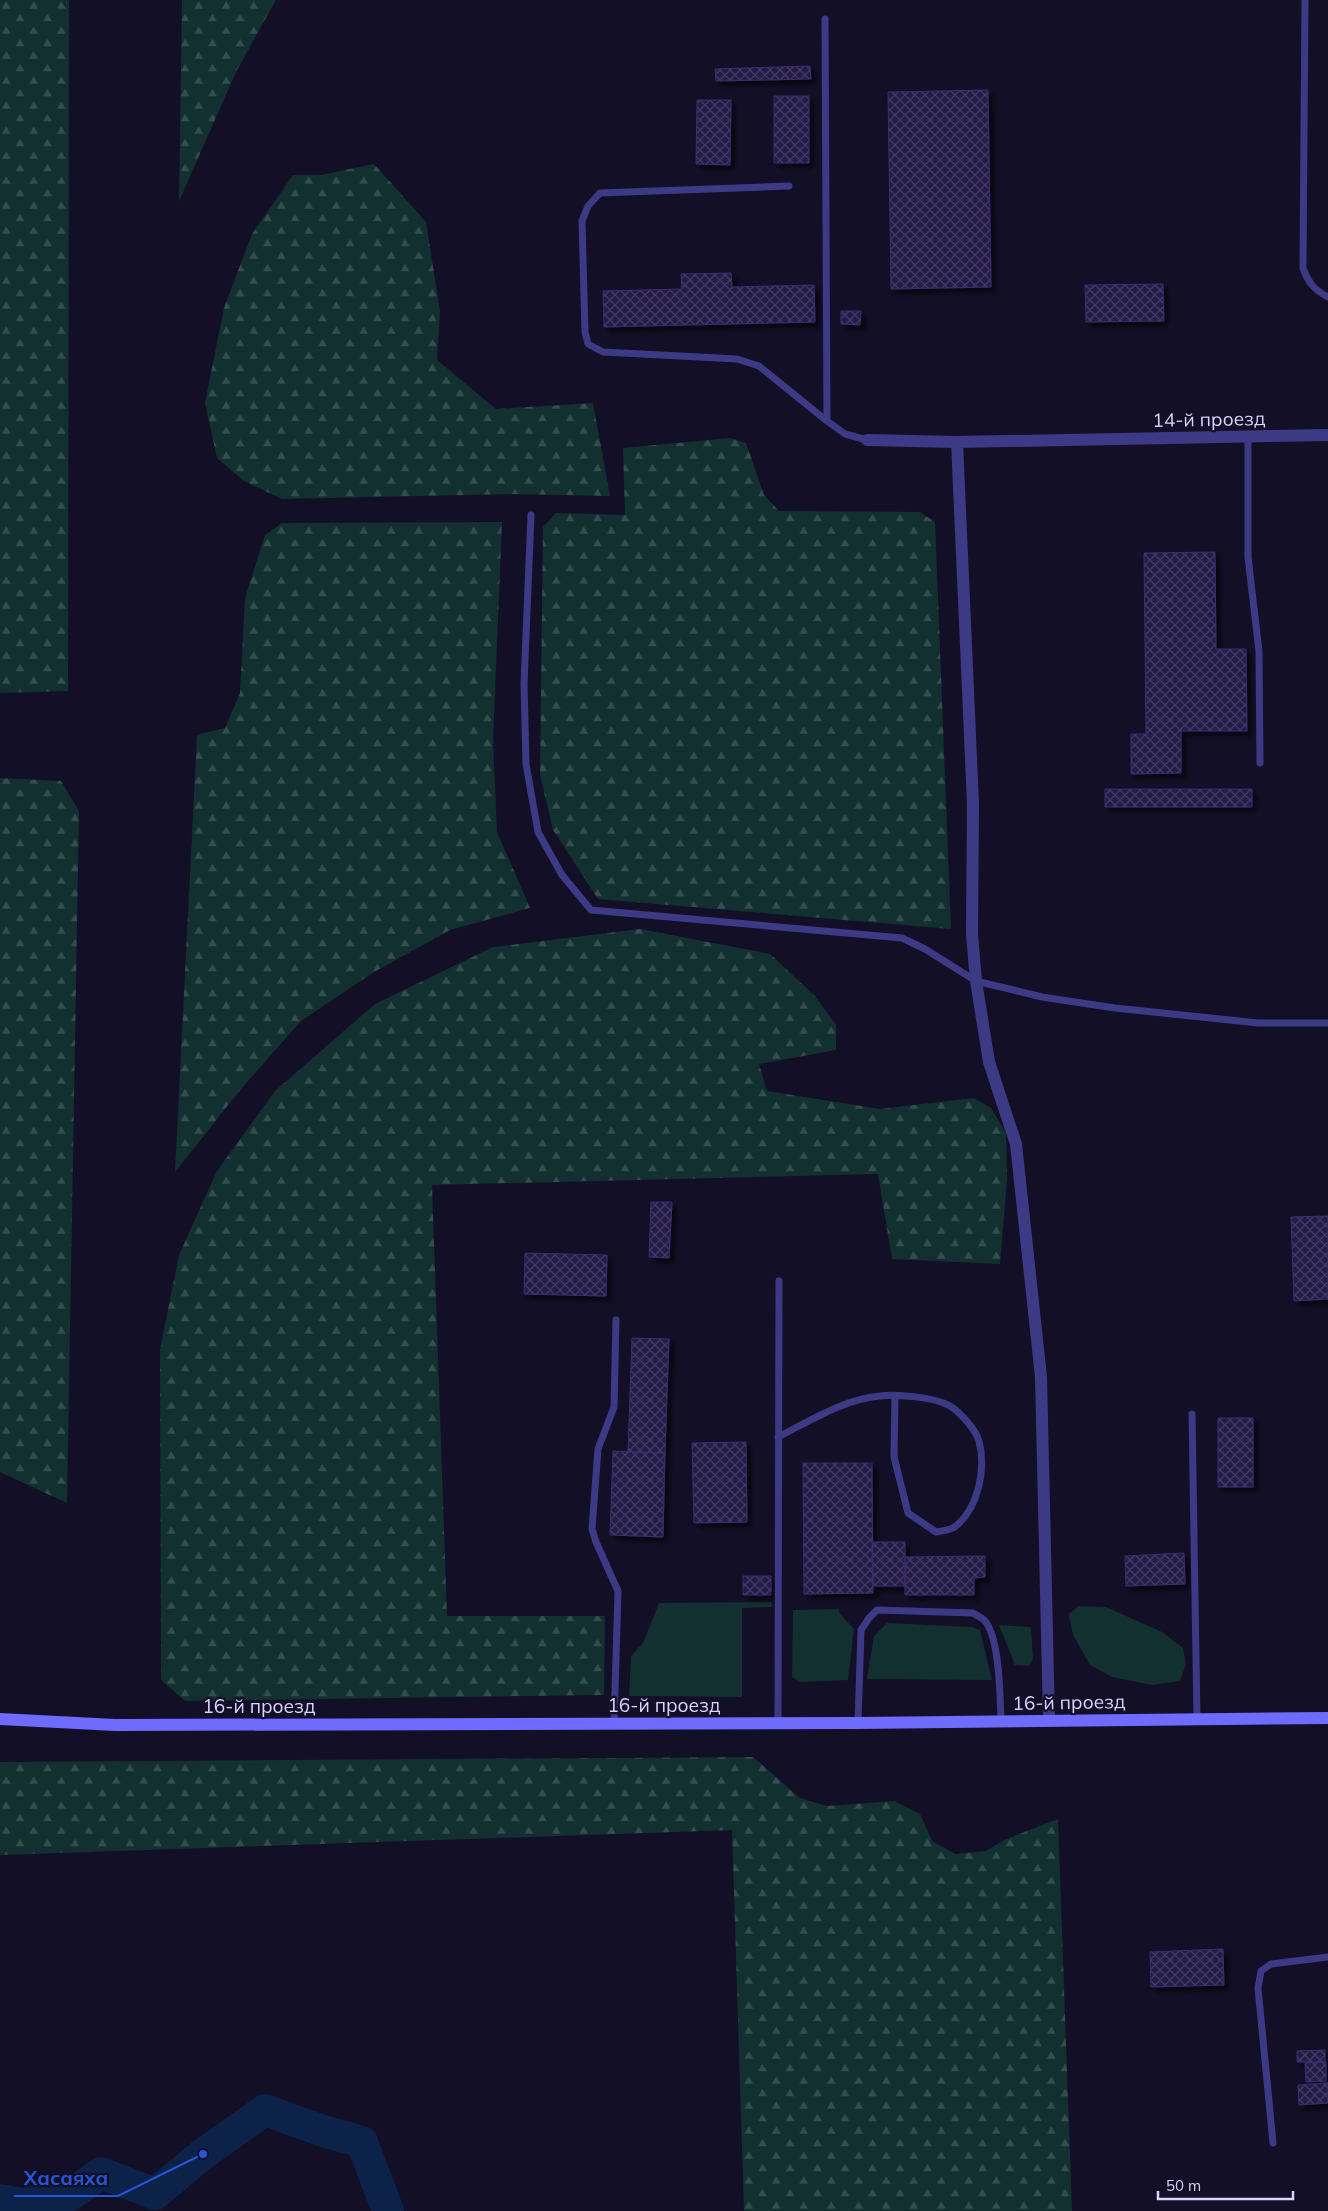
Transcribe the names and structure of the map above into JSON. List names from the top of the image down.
{
  "streets": {
    "street": ["14-й проезд", "16-й проезд"]
  },
  "places": ["Хасаяха"],
  "scale_bar": "50 m"
}
